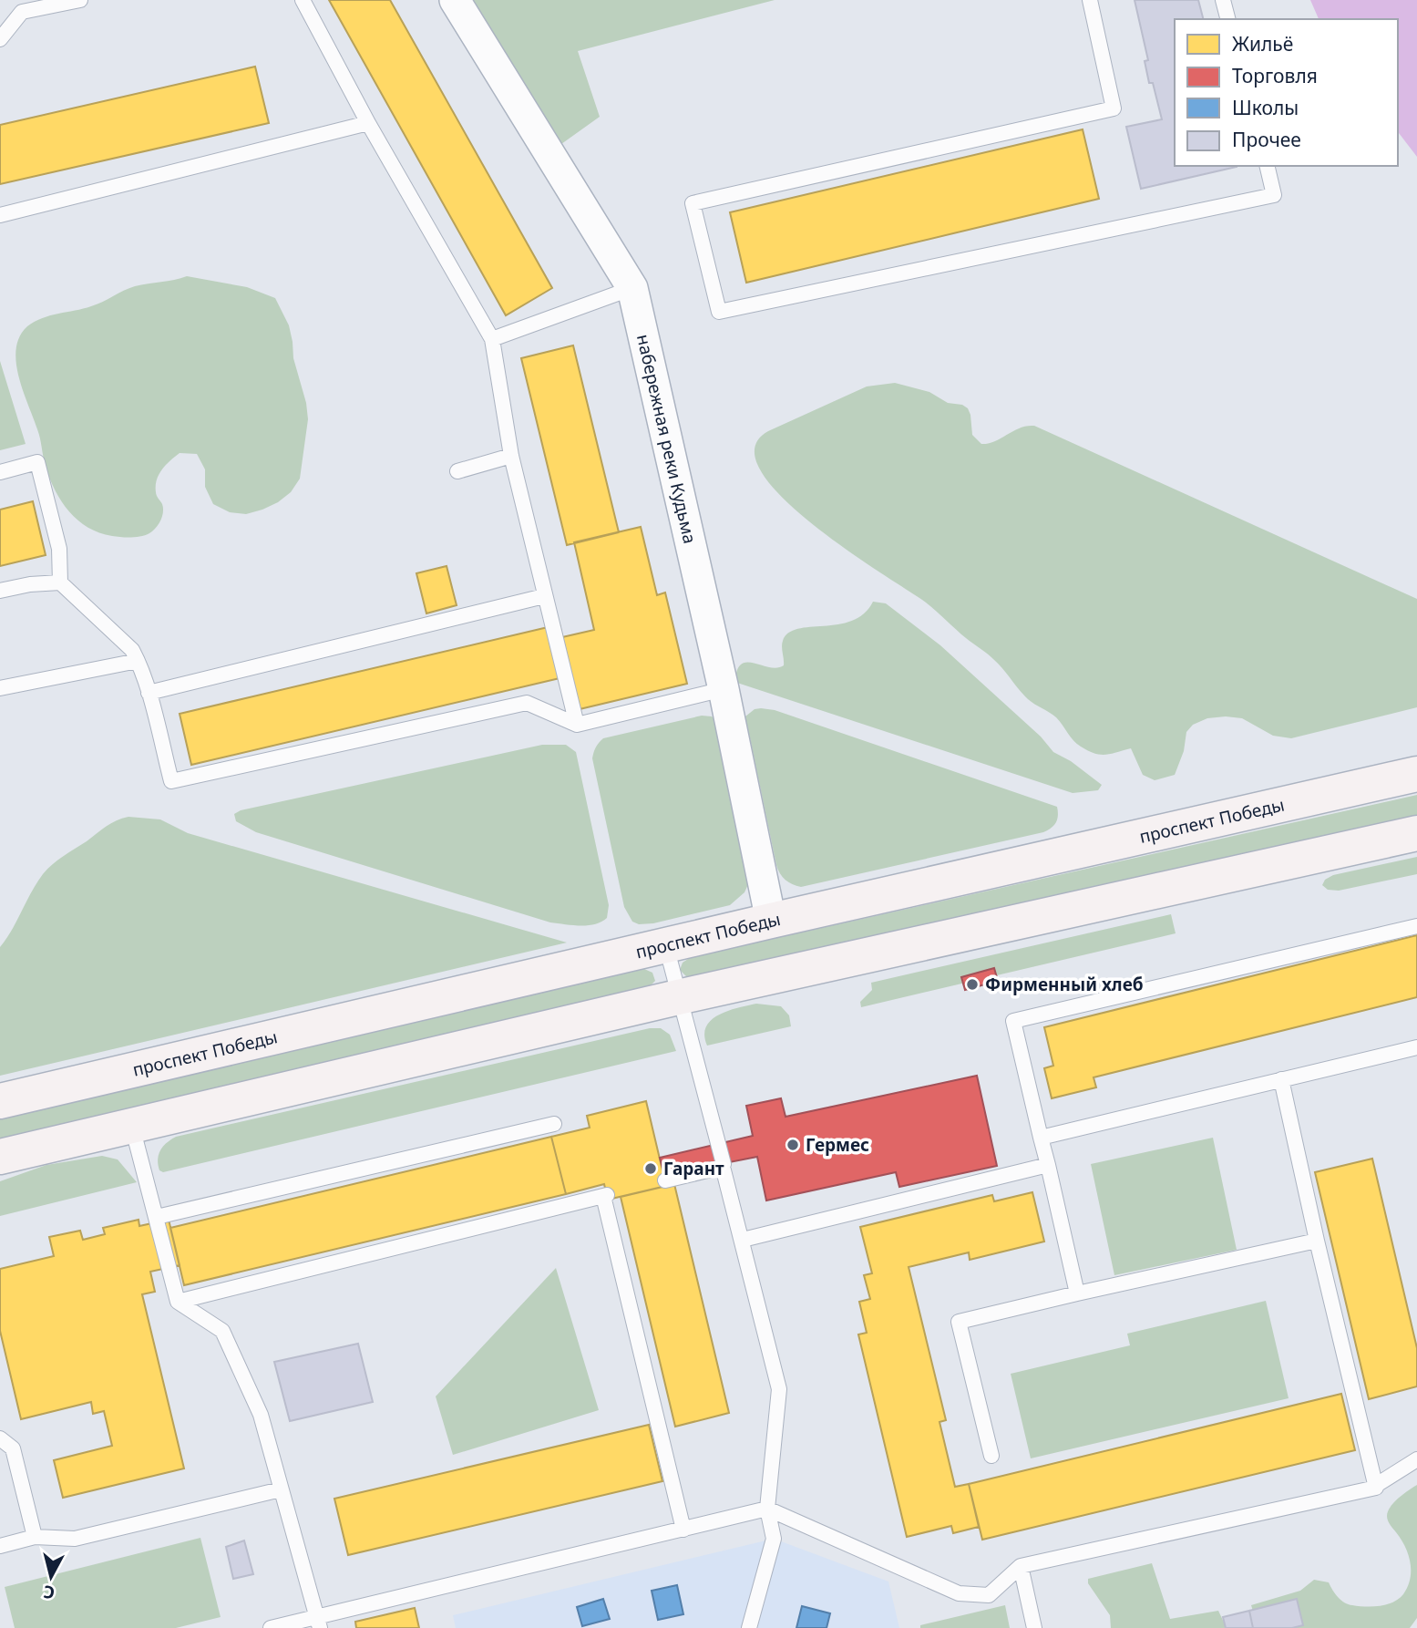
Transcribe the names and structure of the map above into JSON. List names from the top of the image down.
{
  "streets": {
    "main road": ["проспект Победы"],
    "street": ["набережная реки Кудьма"]
  },
  "crossings": [
    ["набережная реки Кудьма", "проспект Победы"]
  ],
  "places": ["Фирменный хлеб", "Гермес", "Гарант"],
  "legend": [
    "Жильё",
    "Торговля",
    "Школы",
    "Прочее"
  ],
  "north": "bottom"
}
